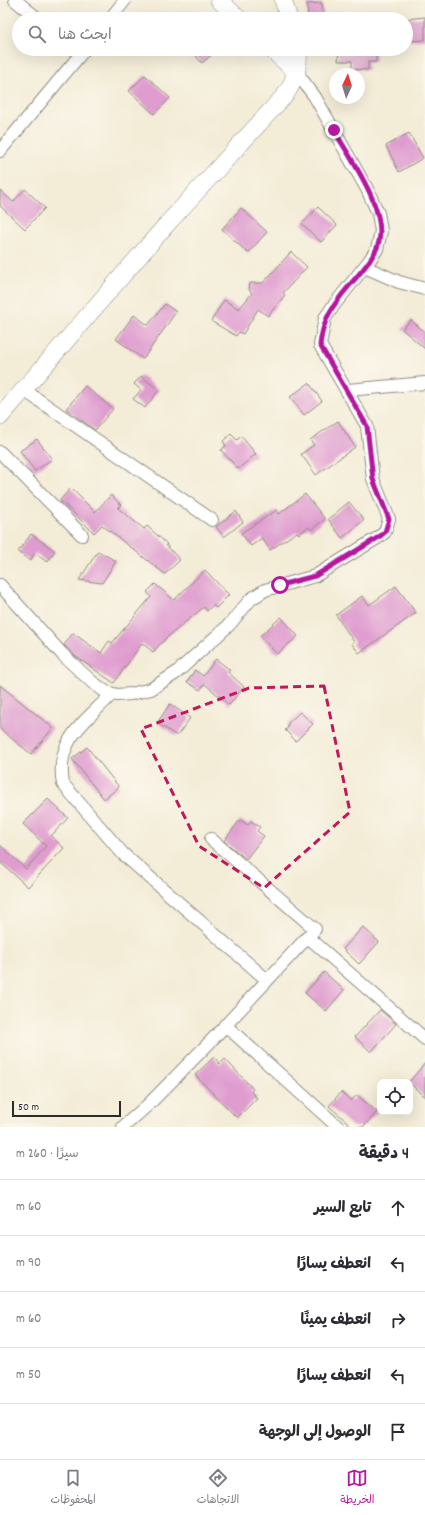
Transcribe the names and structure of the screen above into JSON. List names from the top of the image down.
{
  "scale_bar": "50 m",
  "north": "top",
  "page": {
    "search": "ابحث هنا",
    "scale": "50 m",
    "heading": ["4 دقيقة", "سيرًا · 260 m"],
    "list": [
      ["تابع السير", "60 m"],
      ["انعطف يسارًا", "90 m"],
      ["انعطف يمينًا", "60 m"],
      ["انعطف يسارًا", "50 m"],
      "الوصول إلى الوجهة"
    ],
    "nav": ["الخريطة", "الاتجاهات", "المحفوظات"]
  }
}
